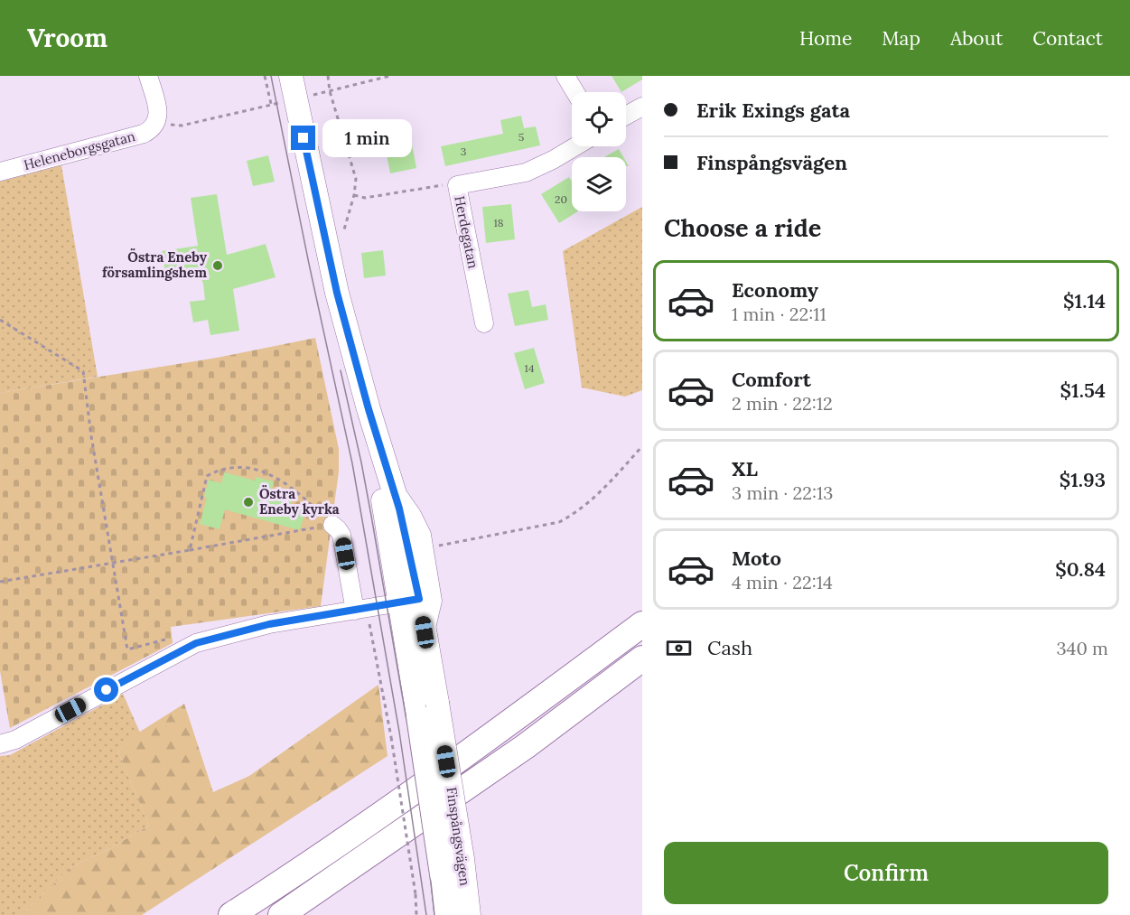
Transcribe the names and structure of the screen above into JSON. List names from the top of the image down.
{
  "streets": {
    "main road": ["Finspångsvägen"],
    "street": ["Heleneborgsgatan", "Herdegatan"]
  },
  "places": ["Östra Eneby församlingshem", "Östra Eneby kyrka"],
  "house_numbers": [
    "5",
    "3",
    "20",
    "18",
    "14"
  ],
  "page": {
    "header": "Vroom",
    "nav": [
      "Home",
      "Map",
      "About",
      "Contact"
    ],
    "banner": ["Erik Exings gata", "Finspångsvägen"],
    "bubble": "1 min",
    "heading": "Choose a ride",
    "list": [
      {
        "name": "Economy",
        "note": "1 min · 22:11",
        "value": "$1.14"
      },
      {
        "name": "Comfort",
        "note": "2 min · 22:12",
        "value": "$1.54"
      },
      {
        "name": "XL",
        "note": "3 min · 22:13",
        "value": "$1.93"
      },
      {
        "name": "Moto",
        "note": "4 min · 22:14",
        "value": "$0.84"
      }
    ],
    "pay": ["Cash", "340 m"],
    "buttons": "Confirm"
  }
}
